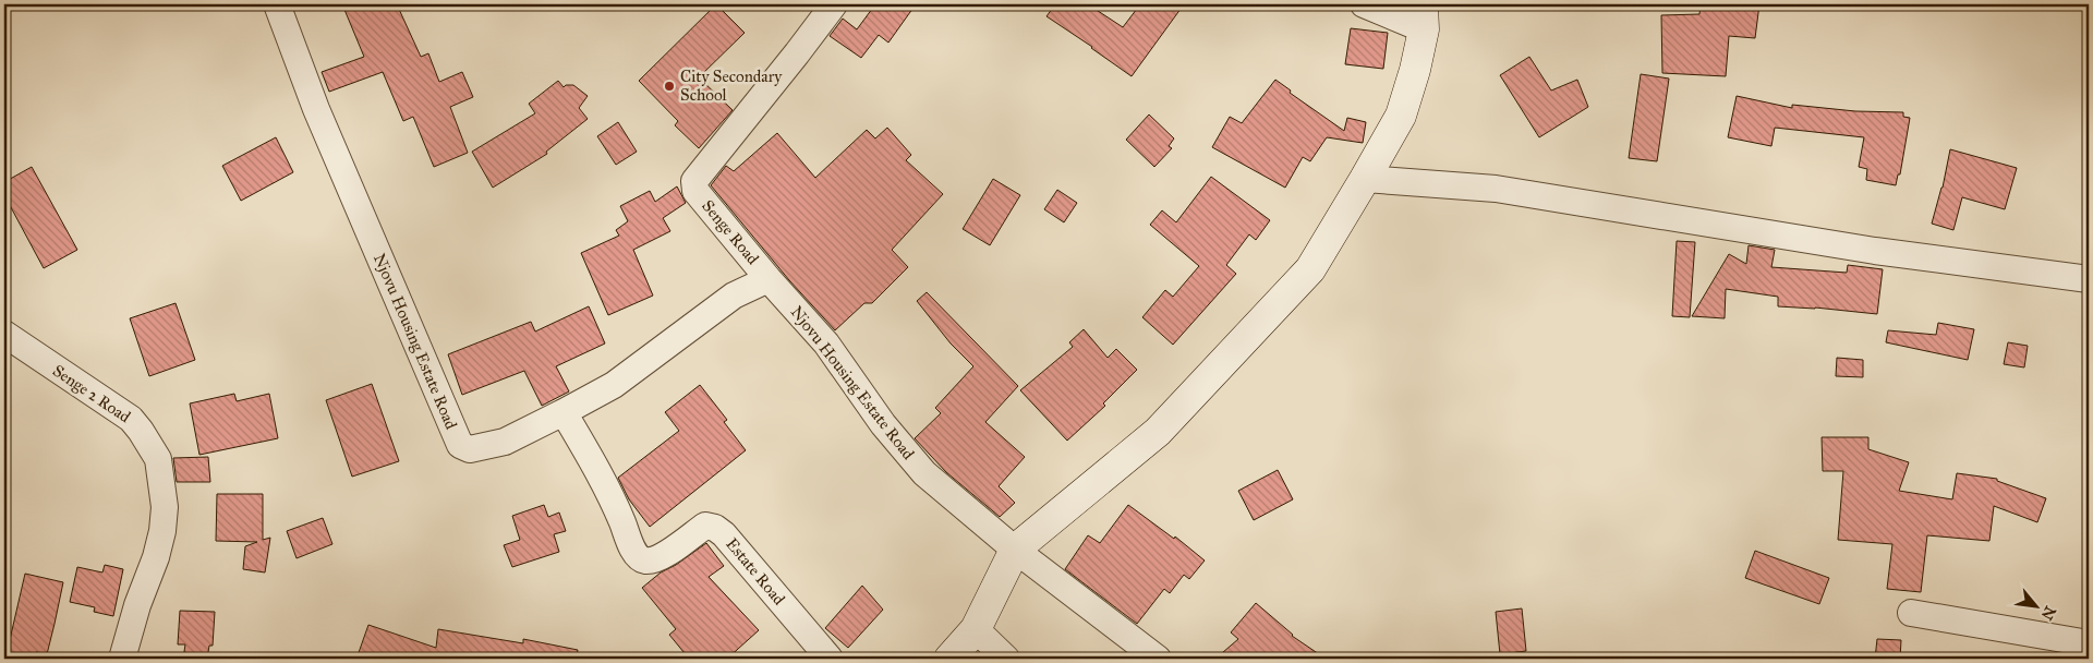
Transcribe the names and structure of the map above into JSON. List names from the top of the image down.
{
  "streets": {
    "street": [
      "Senge Road",
      "Njovu Housing Estate Road",
      "Senge 2 Road",
      "Estate Road"
    ]
  },
  "crossings": [
    ["Senge Road", "Njovu Housing Estate Road"],
    ["Njovu Housing Estate Road", "Estate Road"]
  ],
  "places": ["City Secondary School"],
  "north": "bottom right"
}
